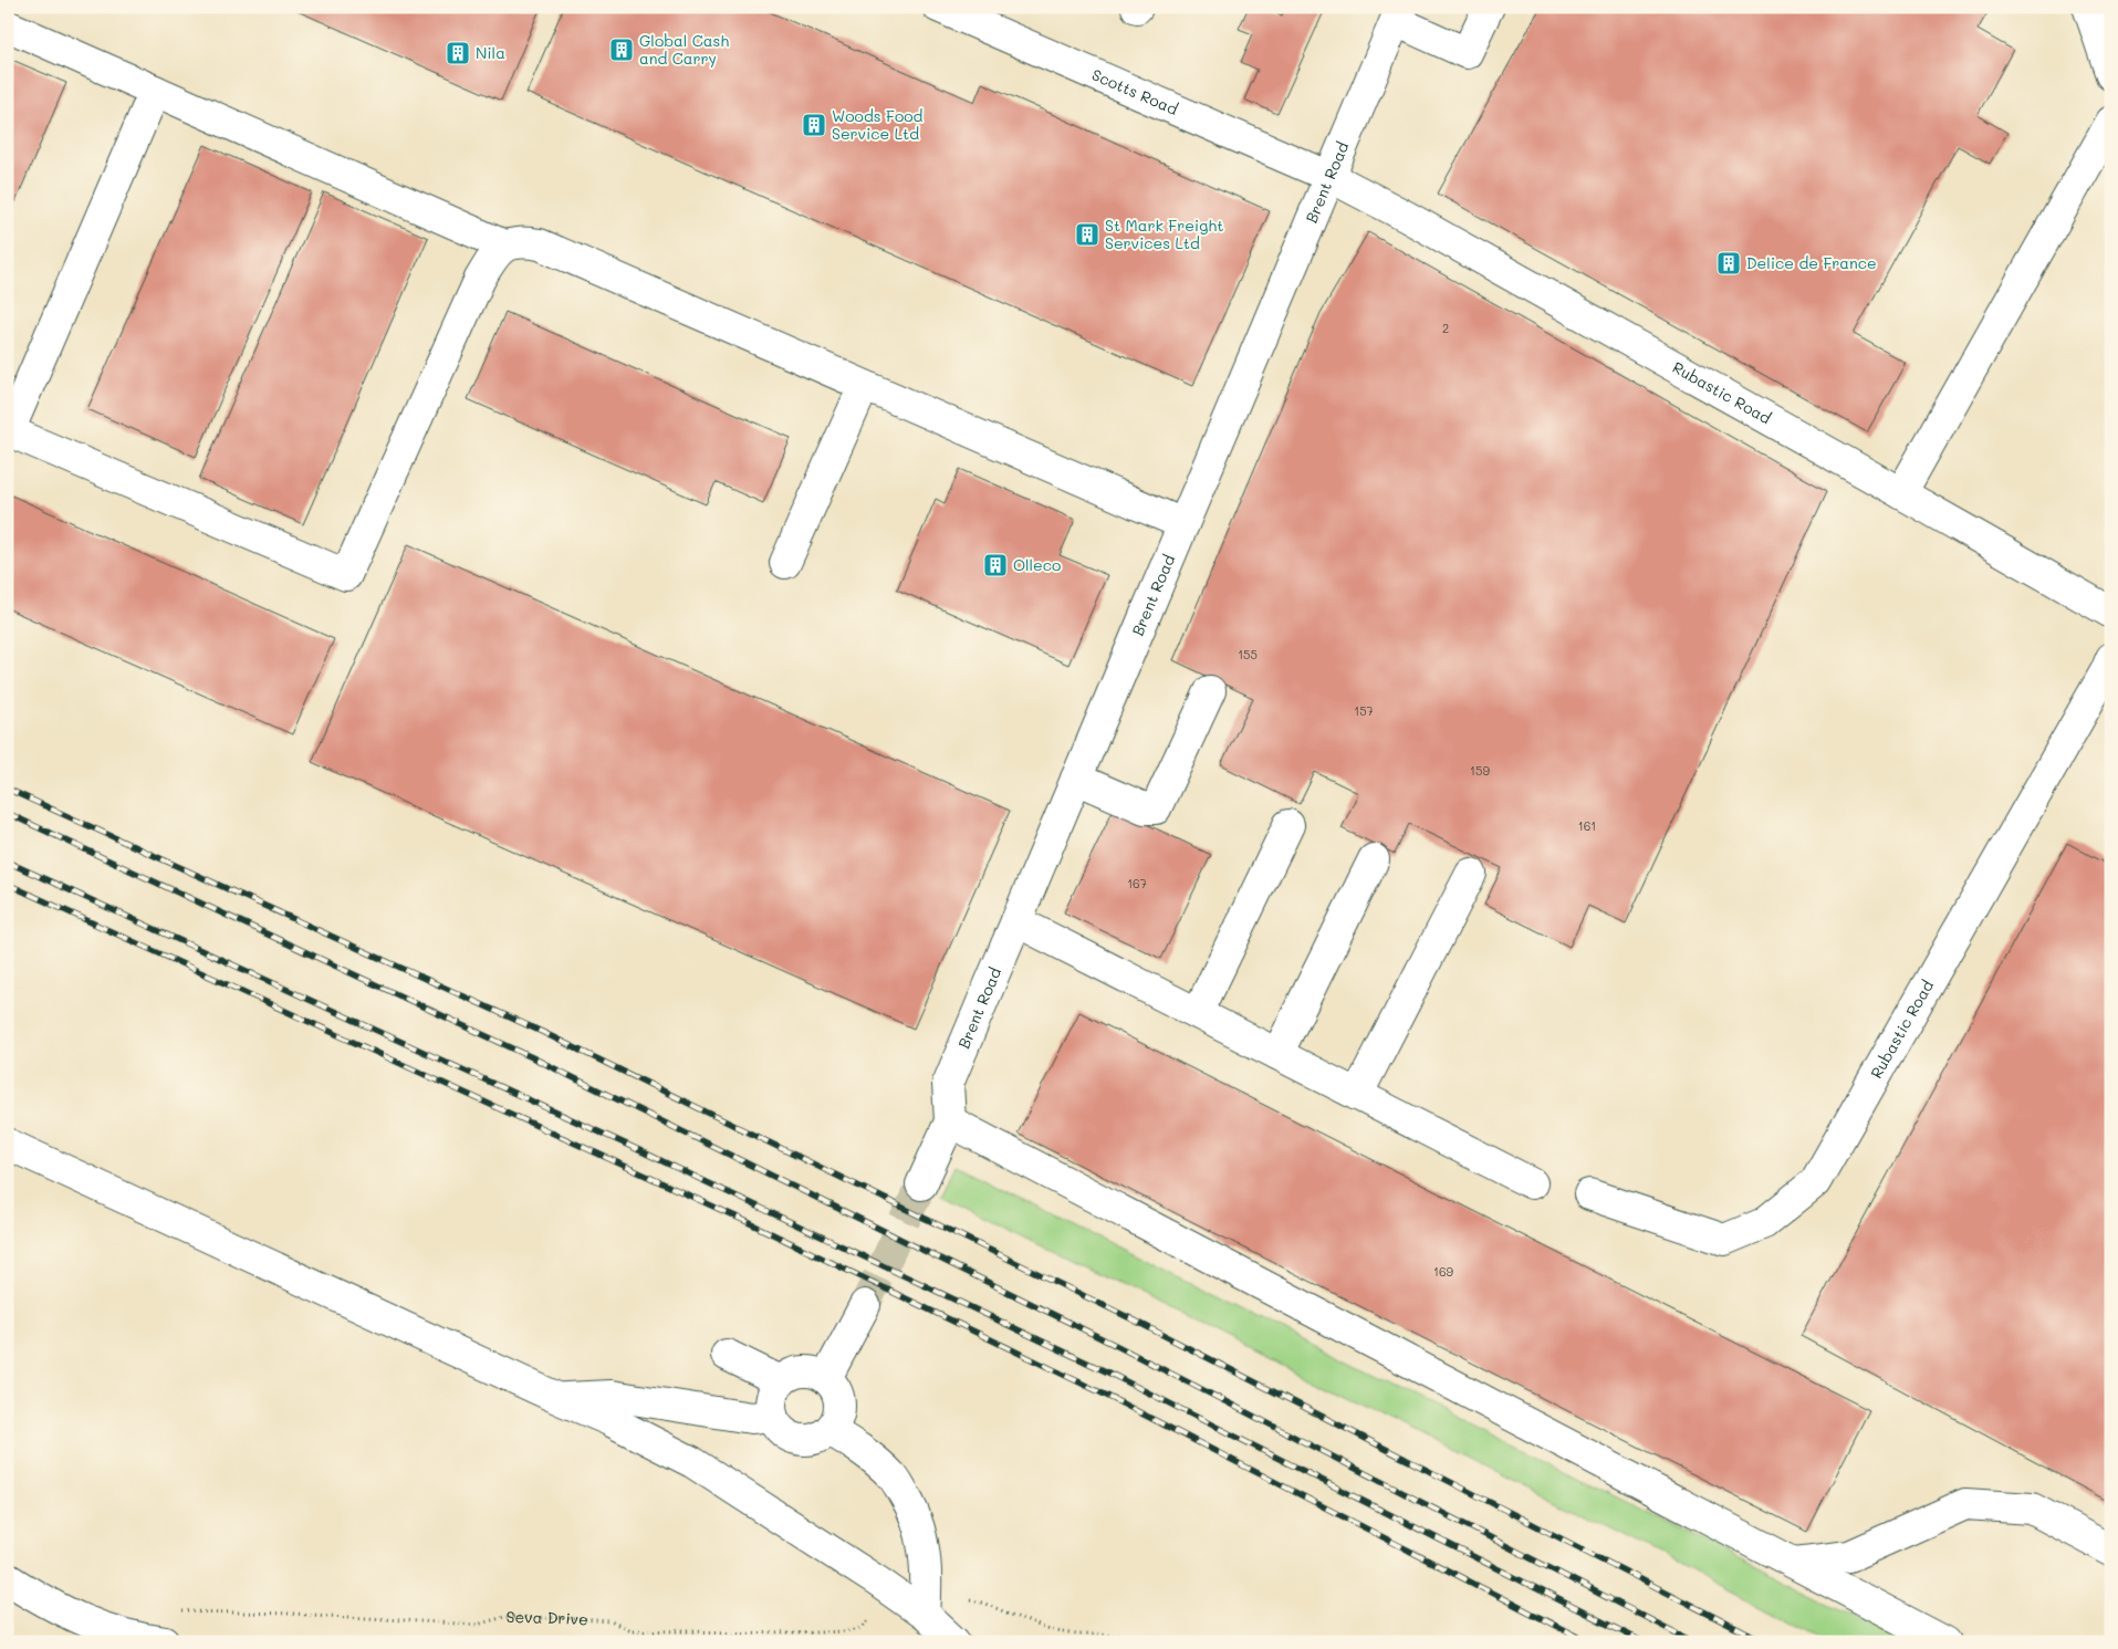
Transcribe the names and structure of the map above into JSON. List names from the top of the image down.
{
  "streets": {
    "street": ["Scotts Road", "Brent Road", "Rubastic Road"],
    "path": ["Seva Drive"]
  },
  "crossings": [
    ["Scotts Road", "Brent Road"],
    ["Scotts Road", "Rubastic Road"],
    ["Brent Road", "Rubastic Road"]
  ],
  "places": {
    "building": [
      "Global Cash and Carry",
      "Nila",
      "Woods Food Service Ltd",
      "St Mark Freight Services Ltd",
      "Delice de France",
      "Olleco"
    ]
  },
  "house_numbers": [
    "2",
    "155",
    "157",
    "159",
    "161",
    "167",
    "169"
  ]
}
